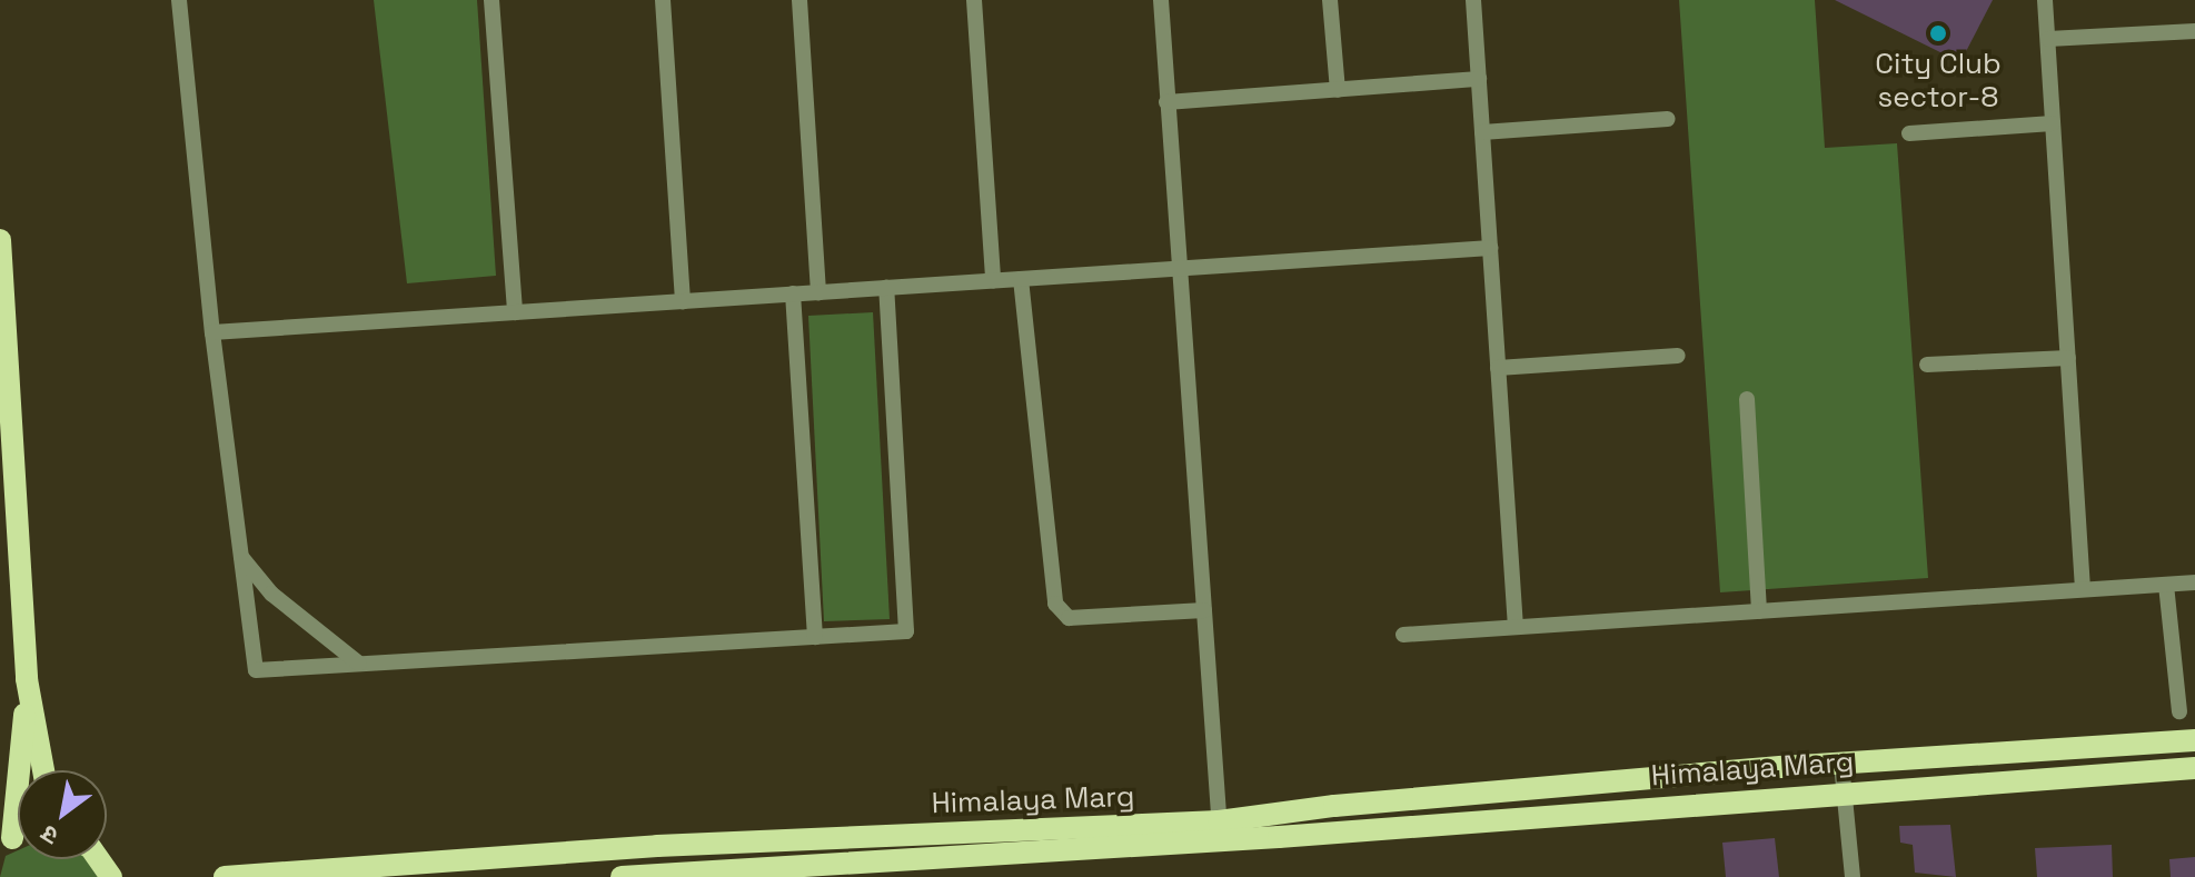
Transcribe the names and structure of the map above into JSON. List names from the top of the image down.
{
  "streets": {
    "main road": ["Himalaya Marg"]
  },
  "places": ["City Club sector-8"],
  "north": "bottom left"
}
